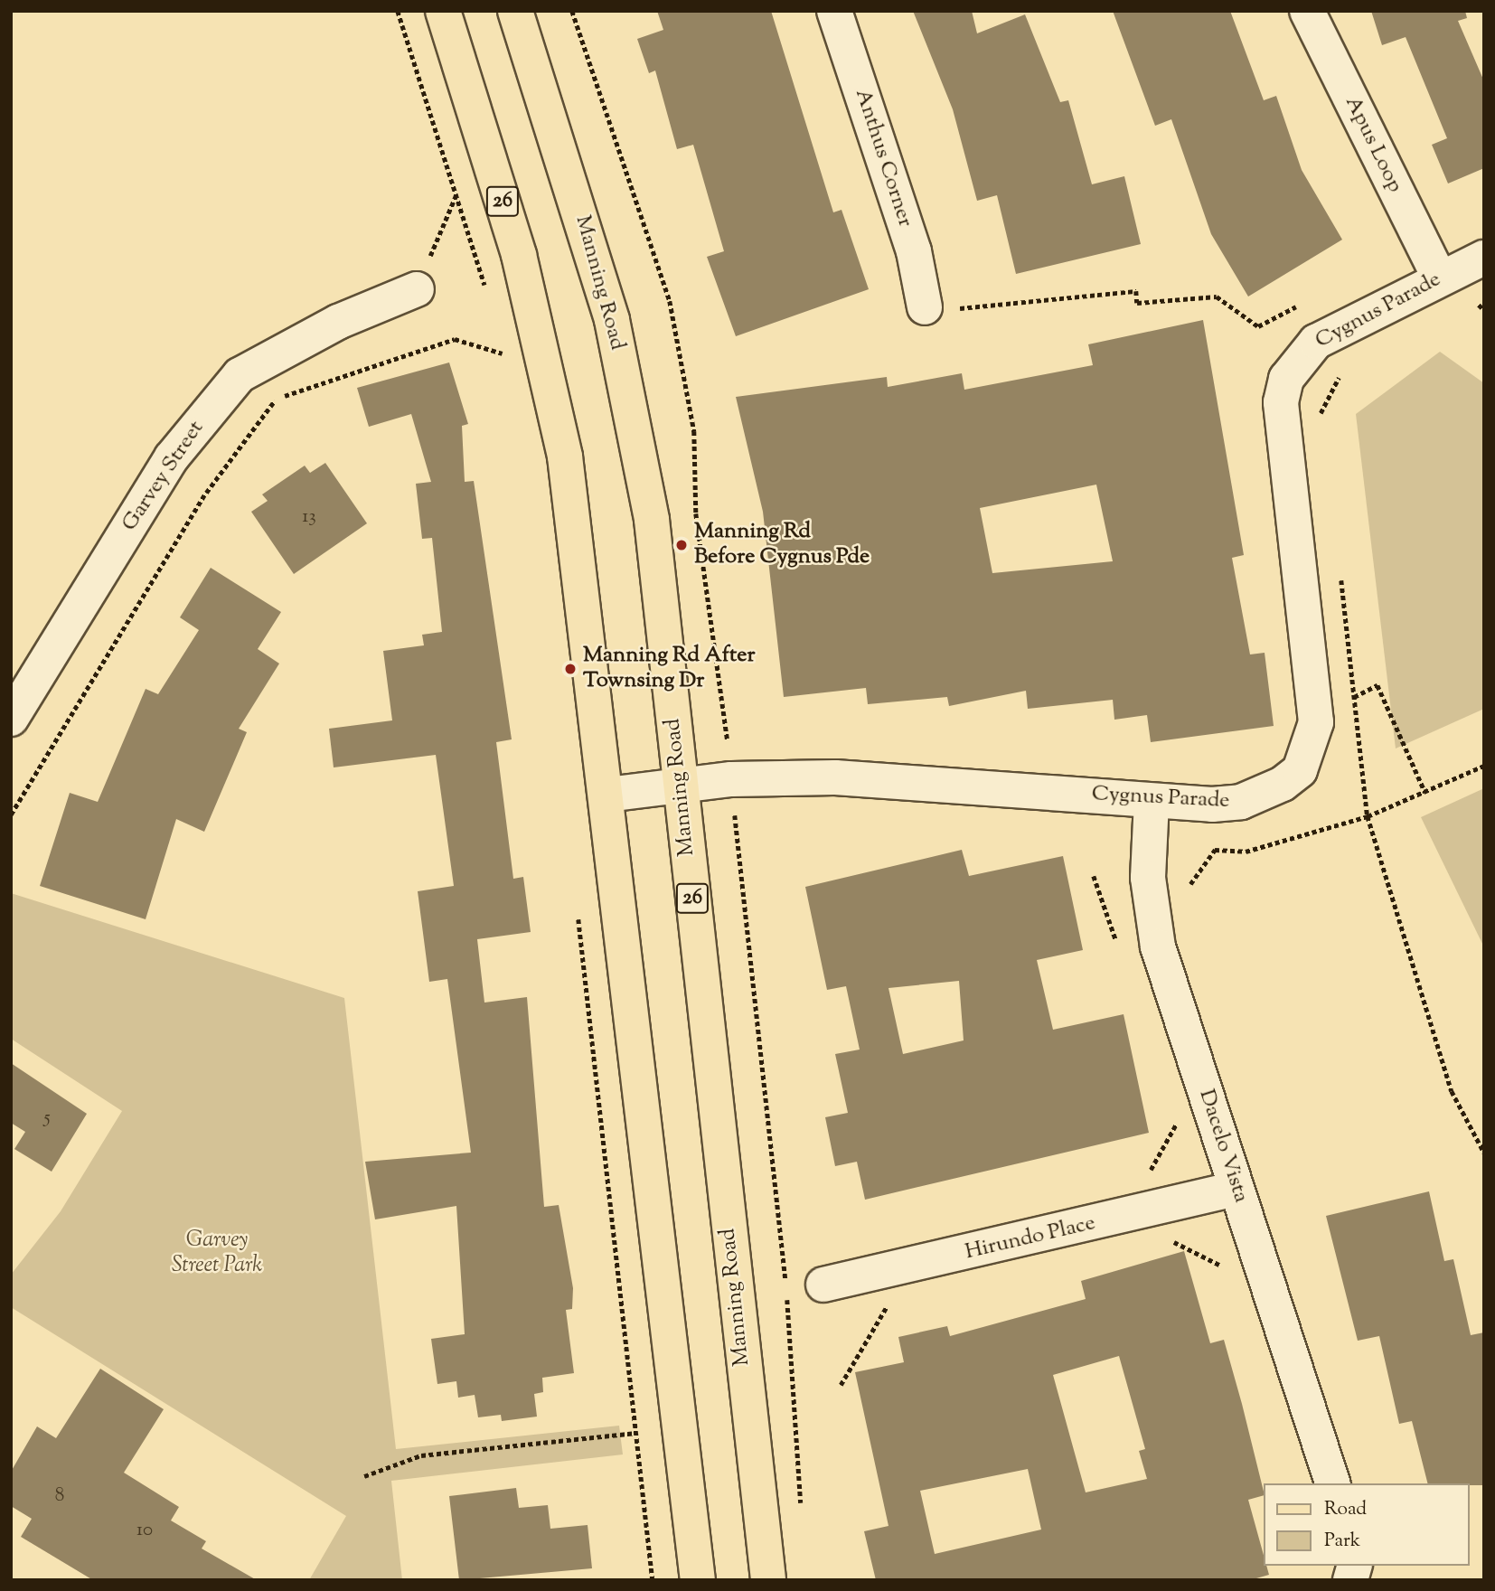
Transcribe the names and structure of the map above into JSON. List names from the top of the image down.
{
  "streets": {
    "main road": ["26", "Manning Road"],
    "street": [
      "Apus Loop",
      "Anthus Corner",
      "Cygnus Parade",
      "Garvey Street",
      "Dacelo Vista",
      "Hirundo Place"
    ]
  },
  "crossings": [
    ["Apus Loop", "Cygnus Parade"],
    ["26", "Cygnus Parade"],
    ["Manning Road", "Cygnus Parade"],
    ["Cygnus Parade", "Dacelo Vista"],
    ["Dacelo Vista", "Hirundo Place"]
  ],
  "parks": ["Garvey Street Park"],
  "places": ["Manning Rd Before Cygnus Pde", "Manning Rd After Townsing Dr"],
  "house_numbers": [
    "13",
    "5",
    "8",
    "10"
  ],
  "legend": ["Road", "Park"]
}
